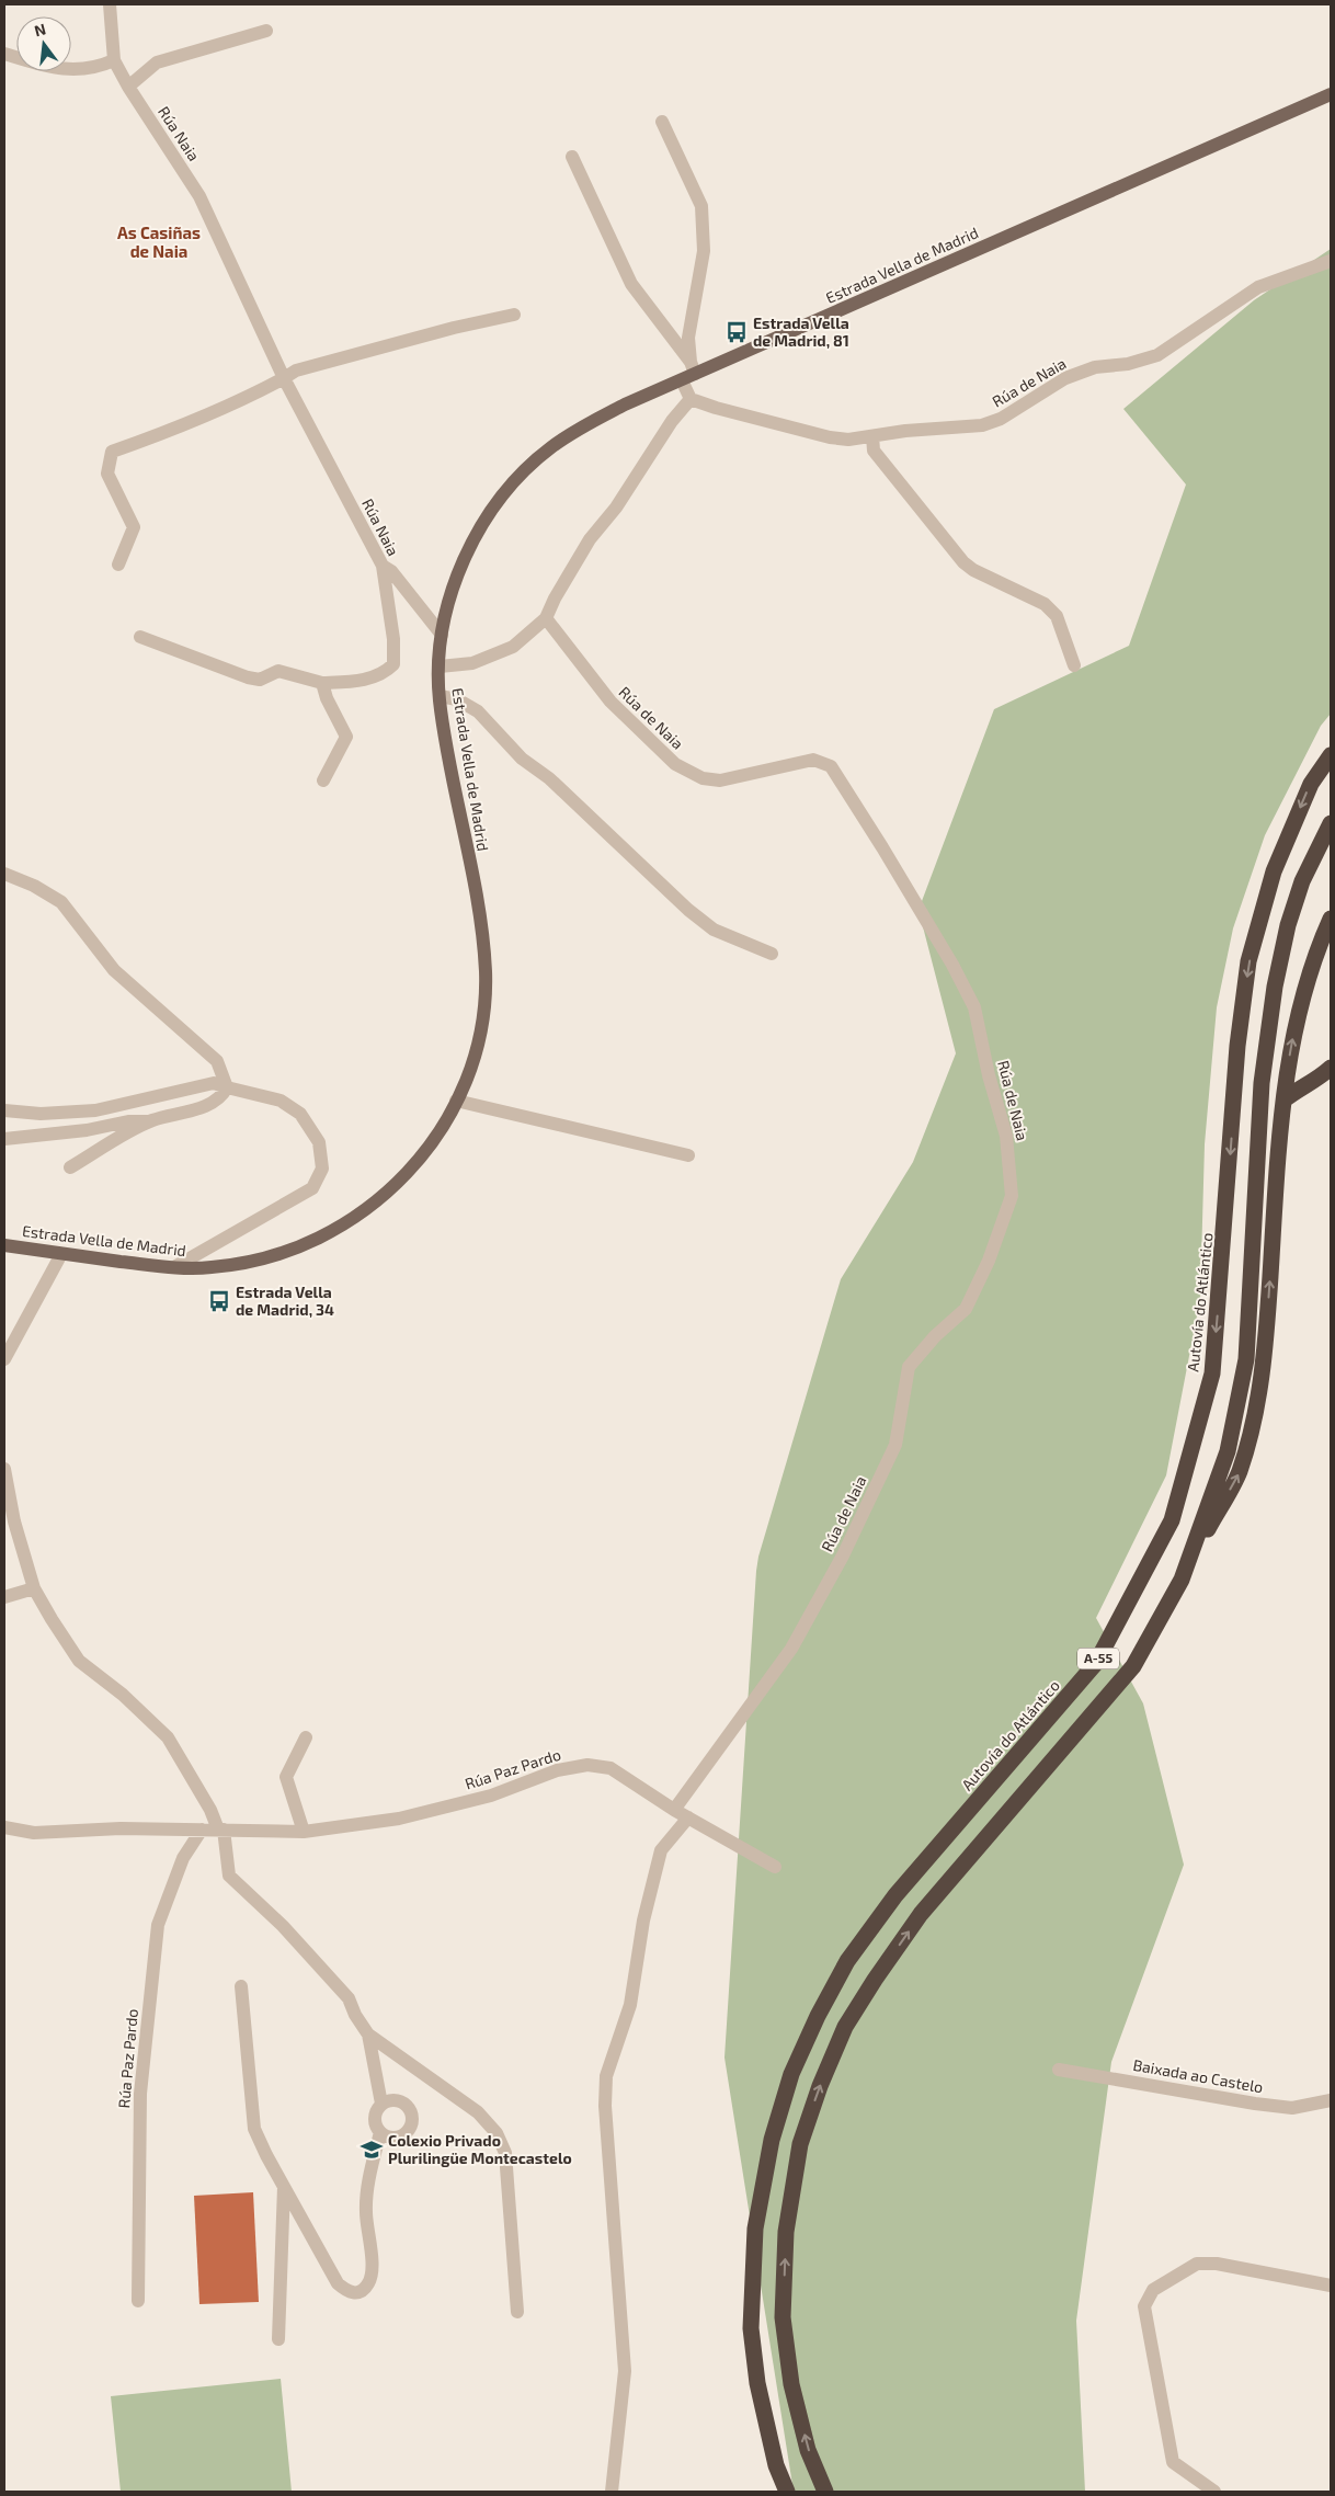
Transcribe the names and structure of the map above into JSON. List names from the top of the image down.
{
  "streets": {
    "highway": ["Autovía do Atlántico", "A-55"],
    "main road": ["Estrada Vella de Madrid"],
    "street": [
      "Rúa Naia",
      "Rúa de Naia",
      "Rúa Paz Pardo",
      "Baixada ao Castelo"
    ]
  },
  "crossings": [
    ["Rúa de Naia", "Rúa Paz Pardo"]
  ],
  "districts": ["As Casiñas de Naia"],
  "places": {
    "bus stop": ["Estrada Vella de Madrid, 81", "Estrada Vella de Madrid, 34"],
    "school or university": ["Colexio Privado Plurilingüe Montecastelo"]
  },
  "north": "top"
}
